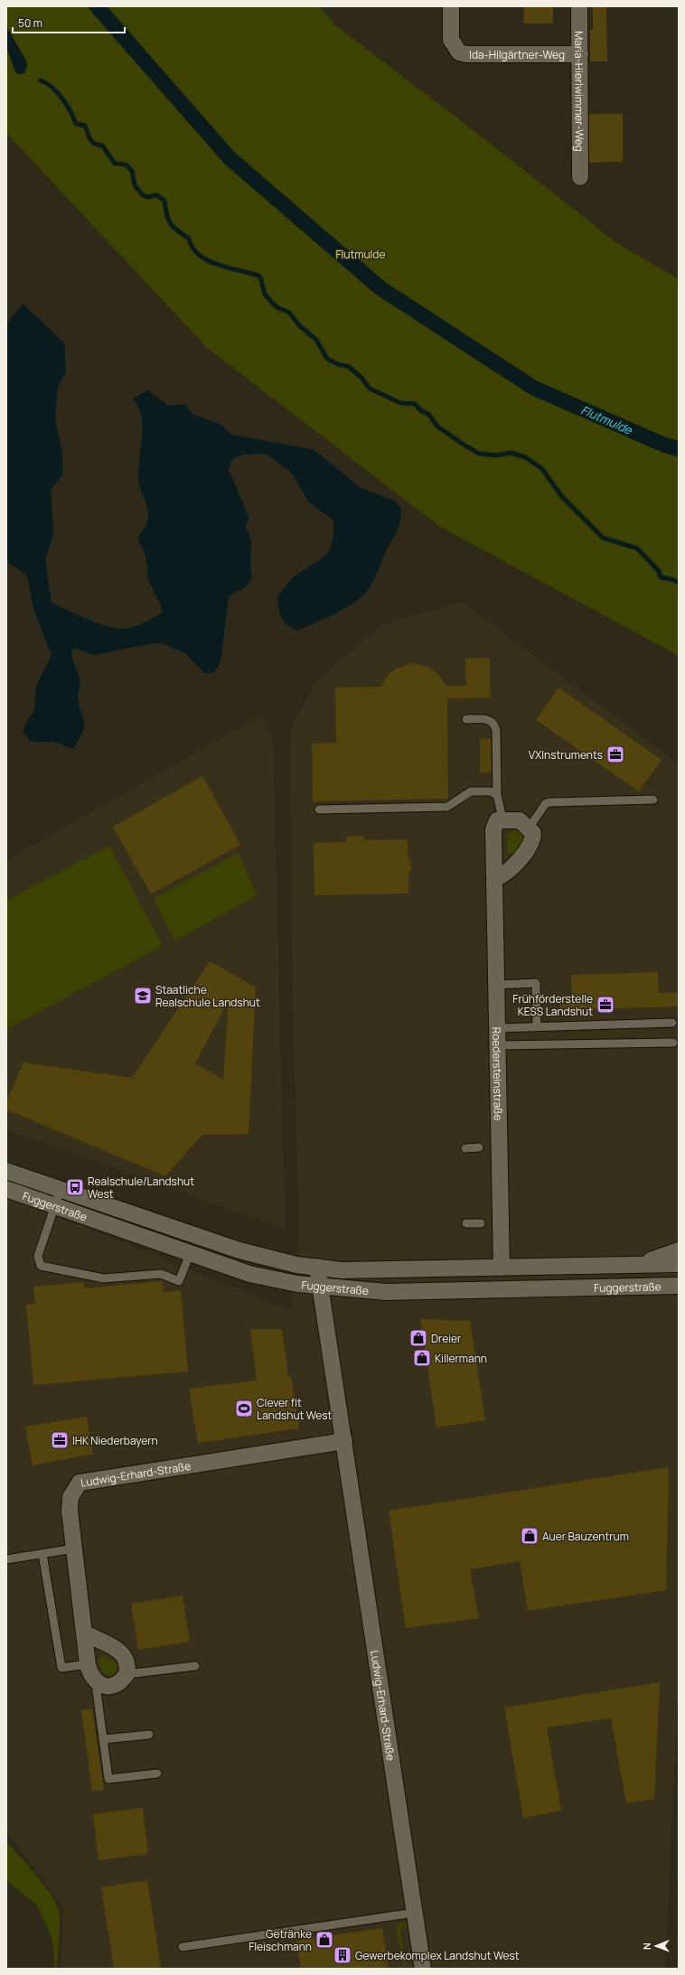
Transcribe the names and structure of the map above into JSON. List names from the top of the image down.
{
  "streets": {
    "street": [
      "Ida-Hilgärtner-Weg",
      "Maria-Hierlwimmer-Weg",
      "Roedersteinstraße",
      "Fuggerstraße",
      "Ludwig-Erhard-Straße"
    ]
  },
  "crossings": [
    ["Ida-Hilgärtner-Weg", "Maria-Hierlwimmer-Weg"],
    ["Roedersteinstraße", "Fuggerstraße"],
    ["Fuggerstraße", "Ludwig-Erhard-Straße"]
  ],
  "water": ["Flutmulde"],
  "parks": ["Flutmulde"],
  "places": {
    "office": ["VXInstruments", "Frühförderstelle KESS Landshut", "IHK Niederbayern"],
    "school or university": ["Staatliche Realschule Landshut"],
    "bus stop": ["Realschule/Landshut West"],
    "shop": [
      "Dreier",
      "Killermann",
      "Auer Bauzentrum",
      "Getränke Fleischmann"
    ],
    "sports": ["Clever fit Landshut West"],
    "building": ["Gewerbekomplex Landshut West"]
  },
  "scale_bar": "50 m",
  "north": "left"
}
